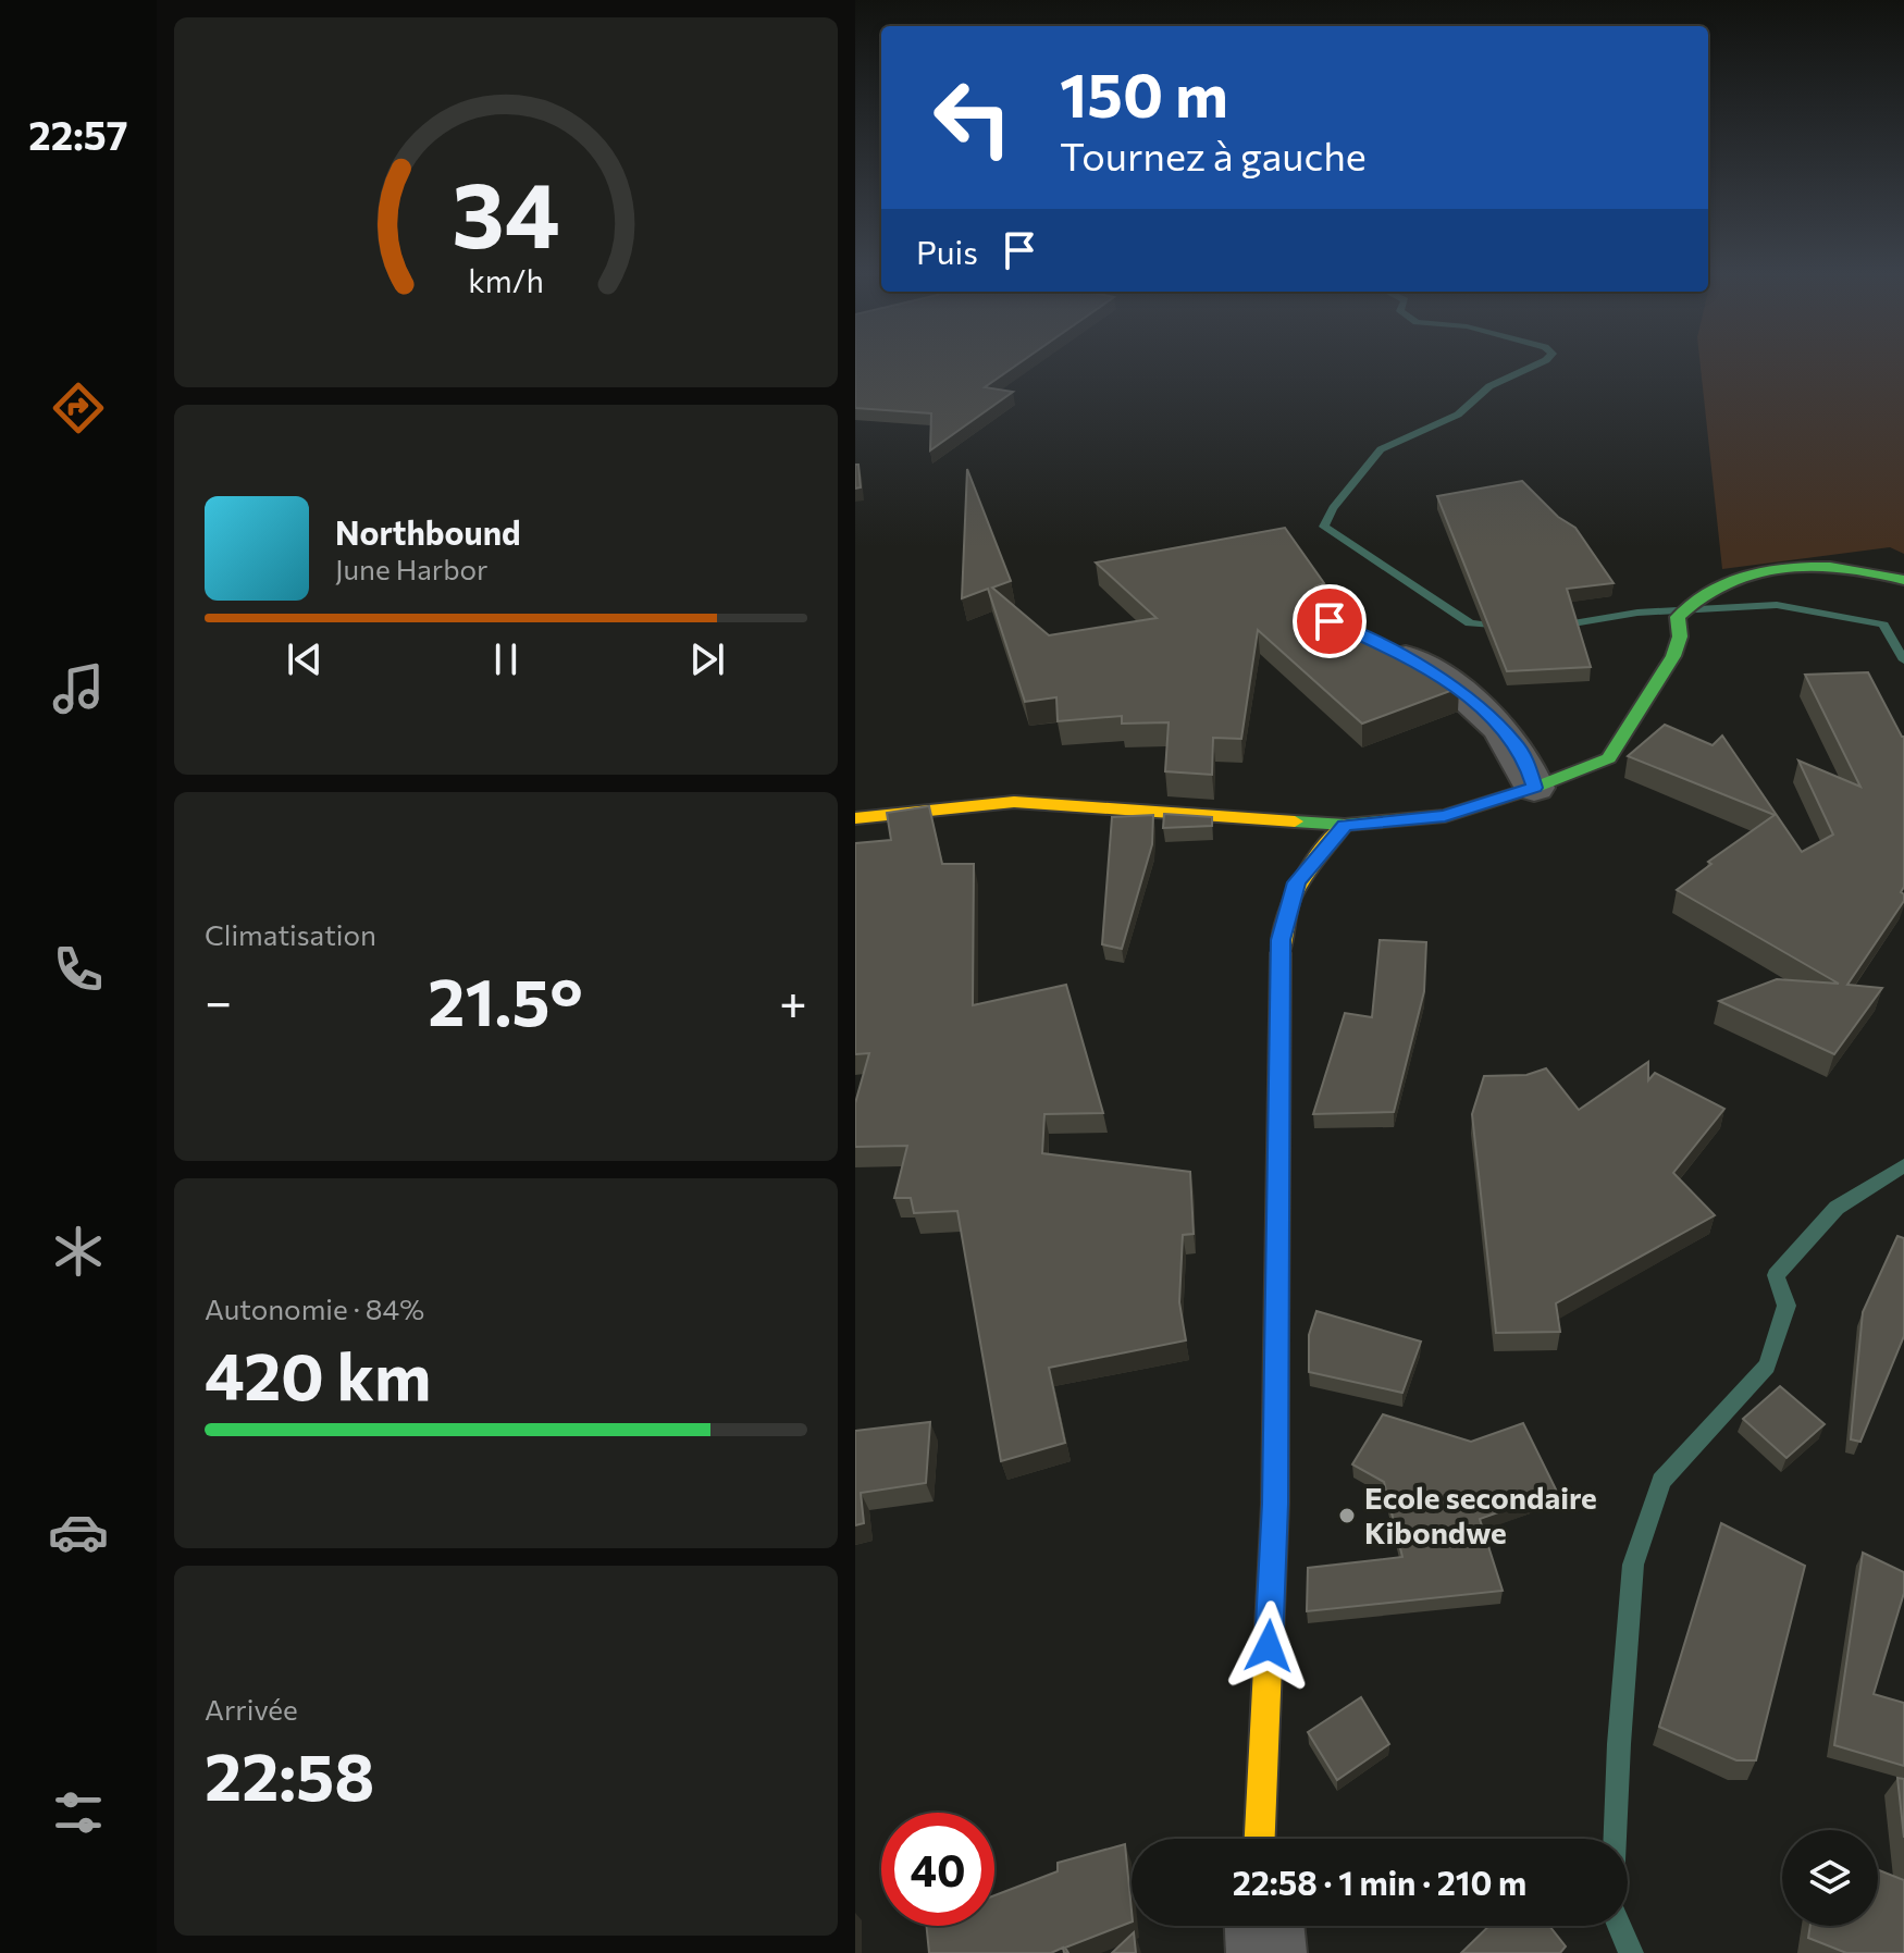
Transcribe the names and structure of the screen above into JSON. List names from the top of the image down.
{
  "places": ["Ecole secondaire Kibondwe"],
  "page": {
    "tabs": "22:57",
    "turn": ["150 m", "Tournez à gauche"],
    "then": "Puis",
    "song": ["Northbound", "June Harbor"],
    "tile": [
      "Climatisation",
      ["Autonomie · 84%", "420 km"],
      ["Arrivée", "22:58"]
    ],
    "heat": ["−", "21.5°", "+"],
    "limit": "40",
    "trip": "22:58 · 1 min · 210 m",
    "gauge": ["34", "km/h"]
  }
}
